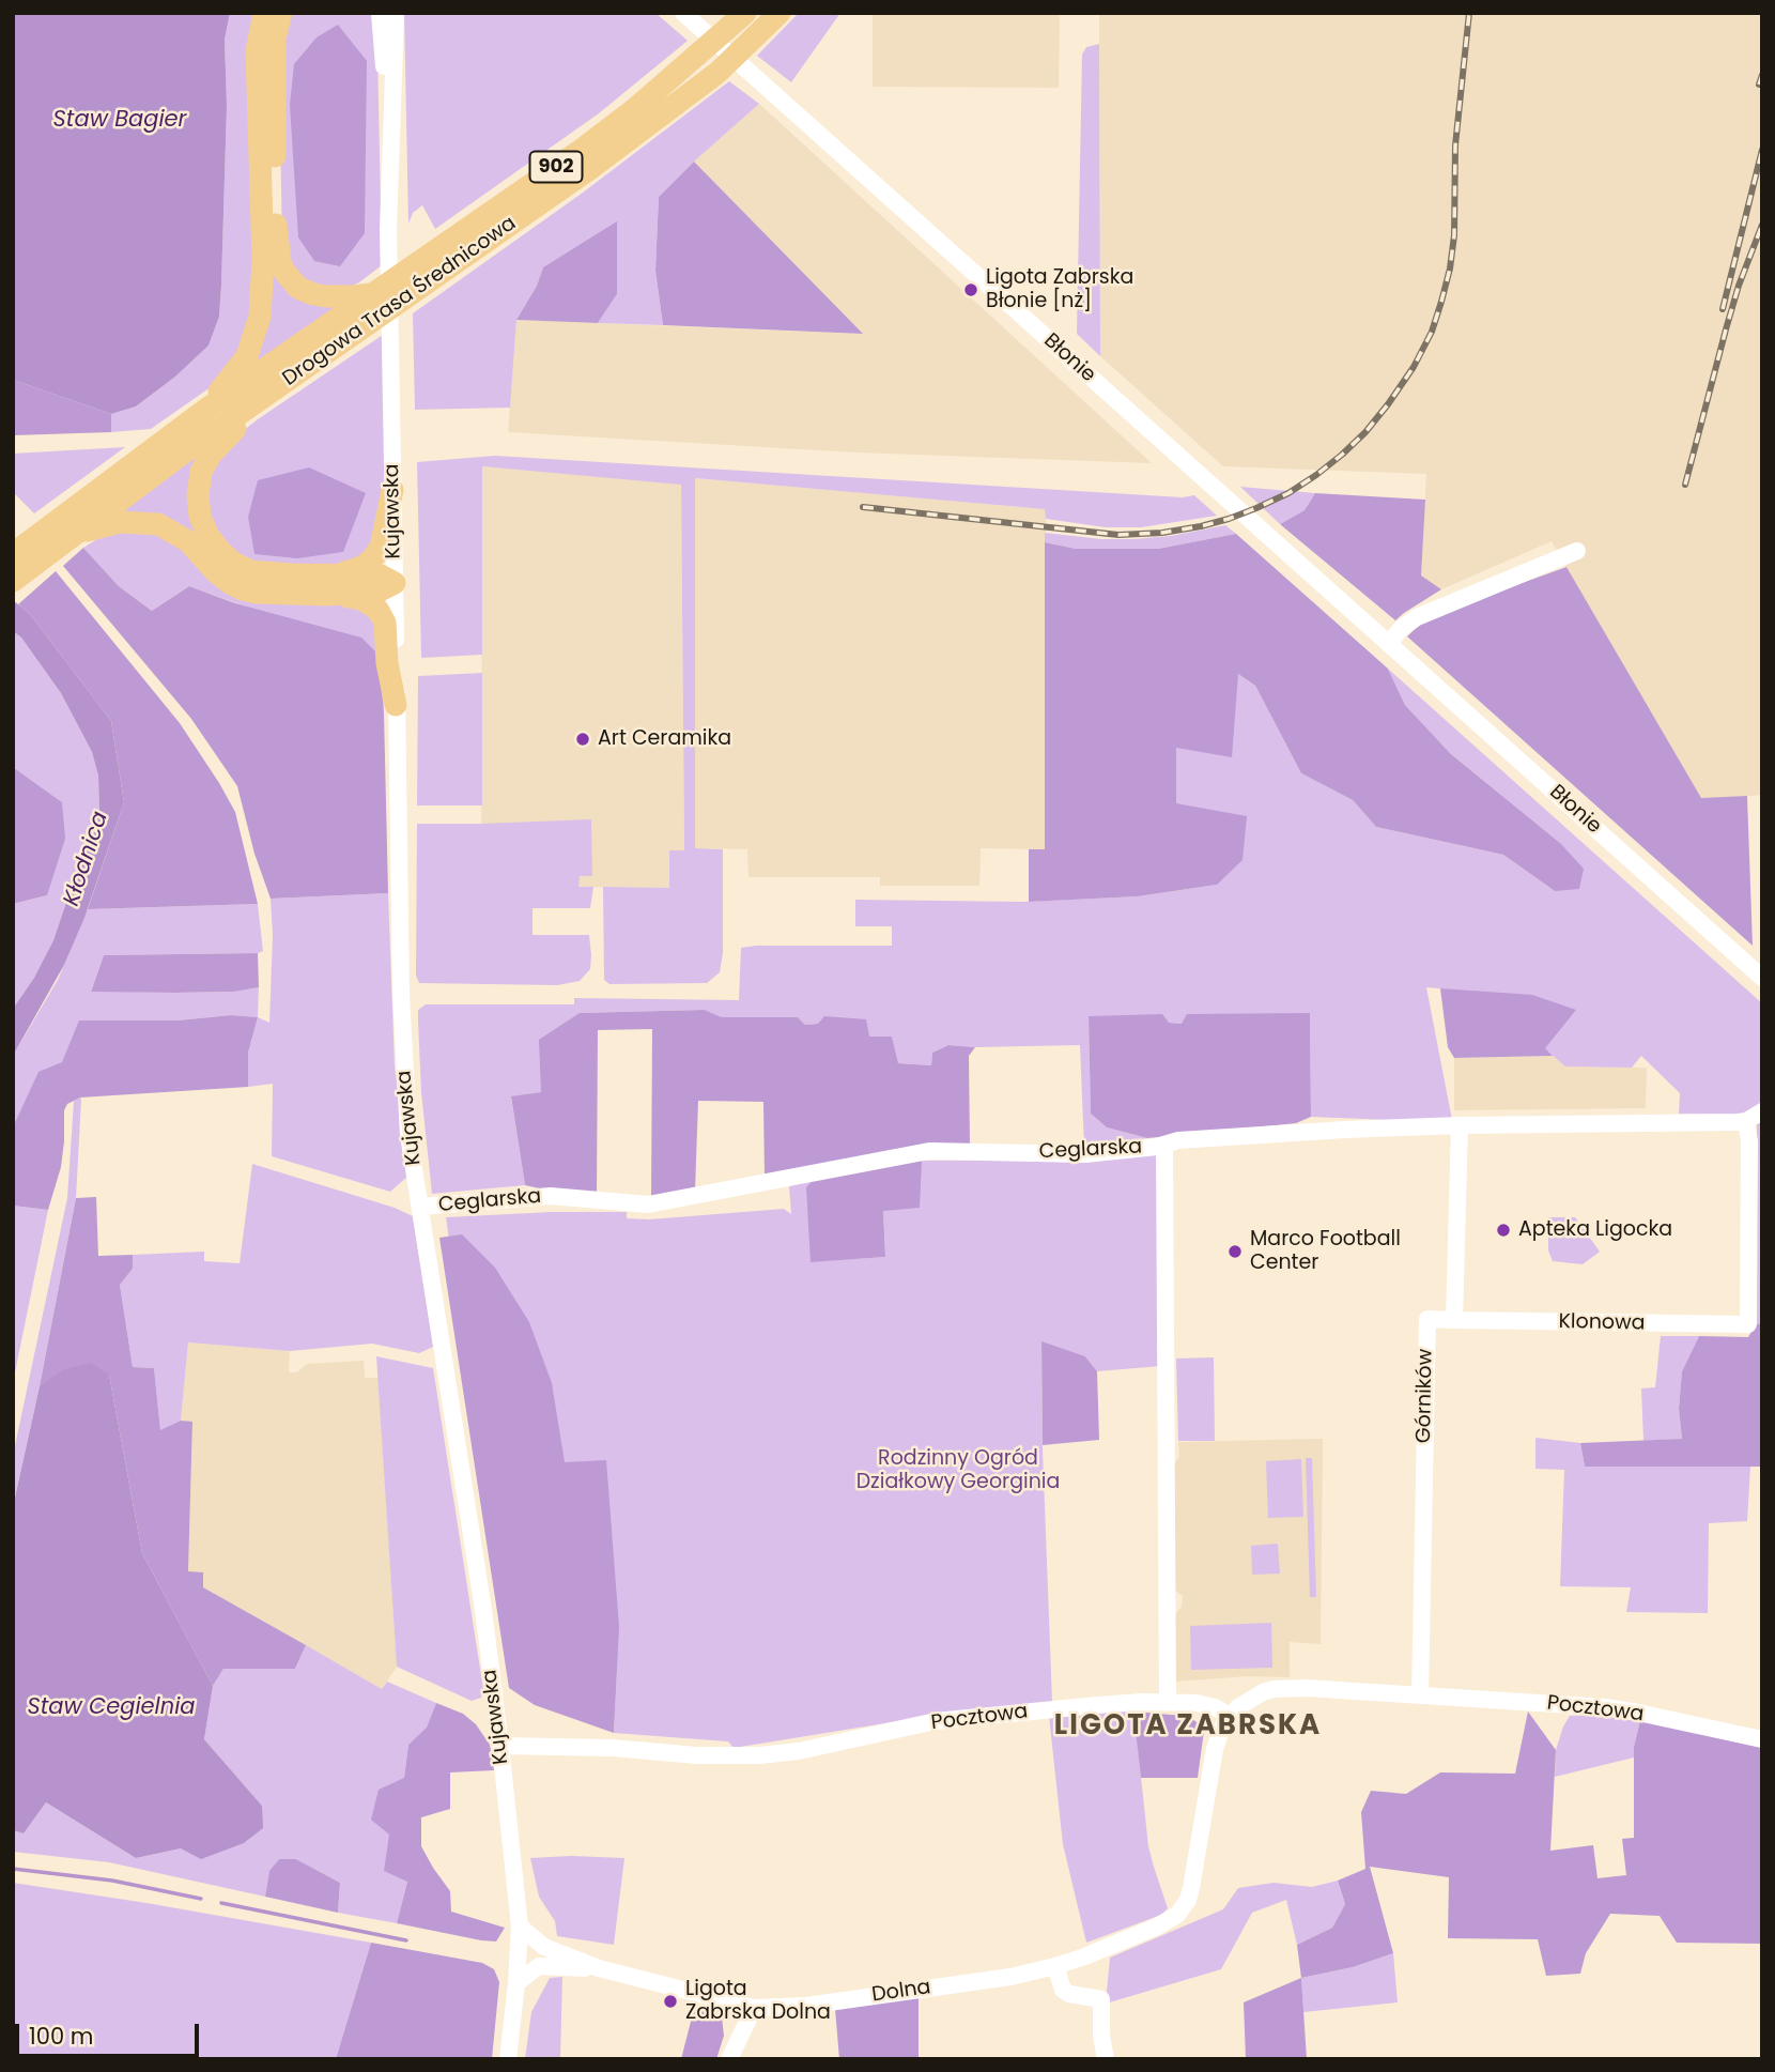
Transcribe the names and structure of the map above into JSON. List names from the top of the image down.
{
  "streets": {
    "main road": ["902", "Drogowa Trasa Średnicowa"],
    "street": [
      "Błonie",
      "Kujawska",
      "Ceglarska",
      "Klonowa",
      "Górników",
      "Pocztowa",
      "Dolna"
    ]
  },
  "crossings": [
    ["Kujawska", "Ceglarska"],
    ["Kujawska", "Pocztowa"],
    ["Kujawska", "Dolna"],
    ["Ceglarska", "Klonowa"],
    ["Klonowa", "Górników"],
    ["Górników", "Pocztowa"],
    ["Pocztowa", "Dolna"]
  ],
  "districts": ["LIGOTA ZABRSKA"],
  "water": ["Staw Bagier", "Kłodnica", "Staw Cegielnia"],
  "parks": ["Rodzinny Ogród Działkowy Georginia"],
  "places": [
    "Ligota Zabrska Błonie [nż]",
    "Art Ceramika",
    "Apteka Ligocka",
    "Marco Football Center",
    "Ligota Zabrska Dolna"
  ],
  "scale_bar": "100 m"
}
